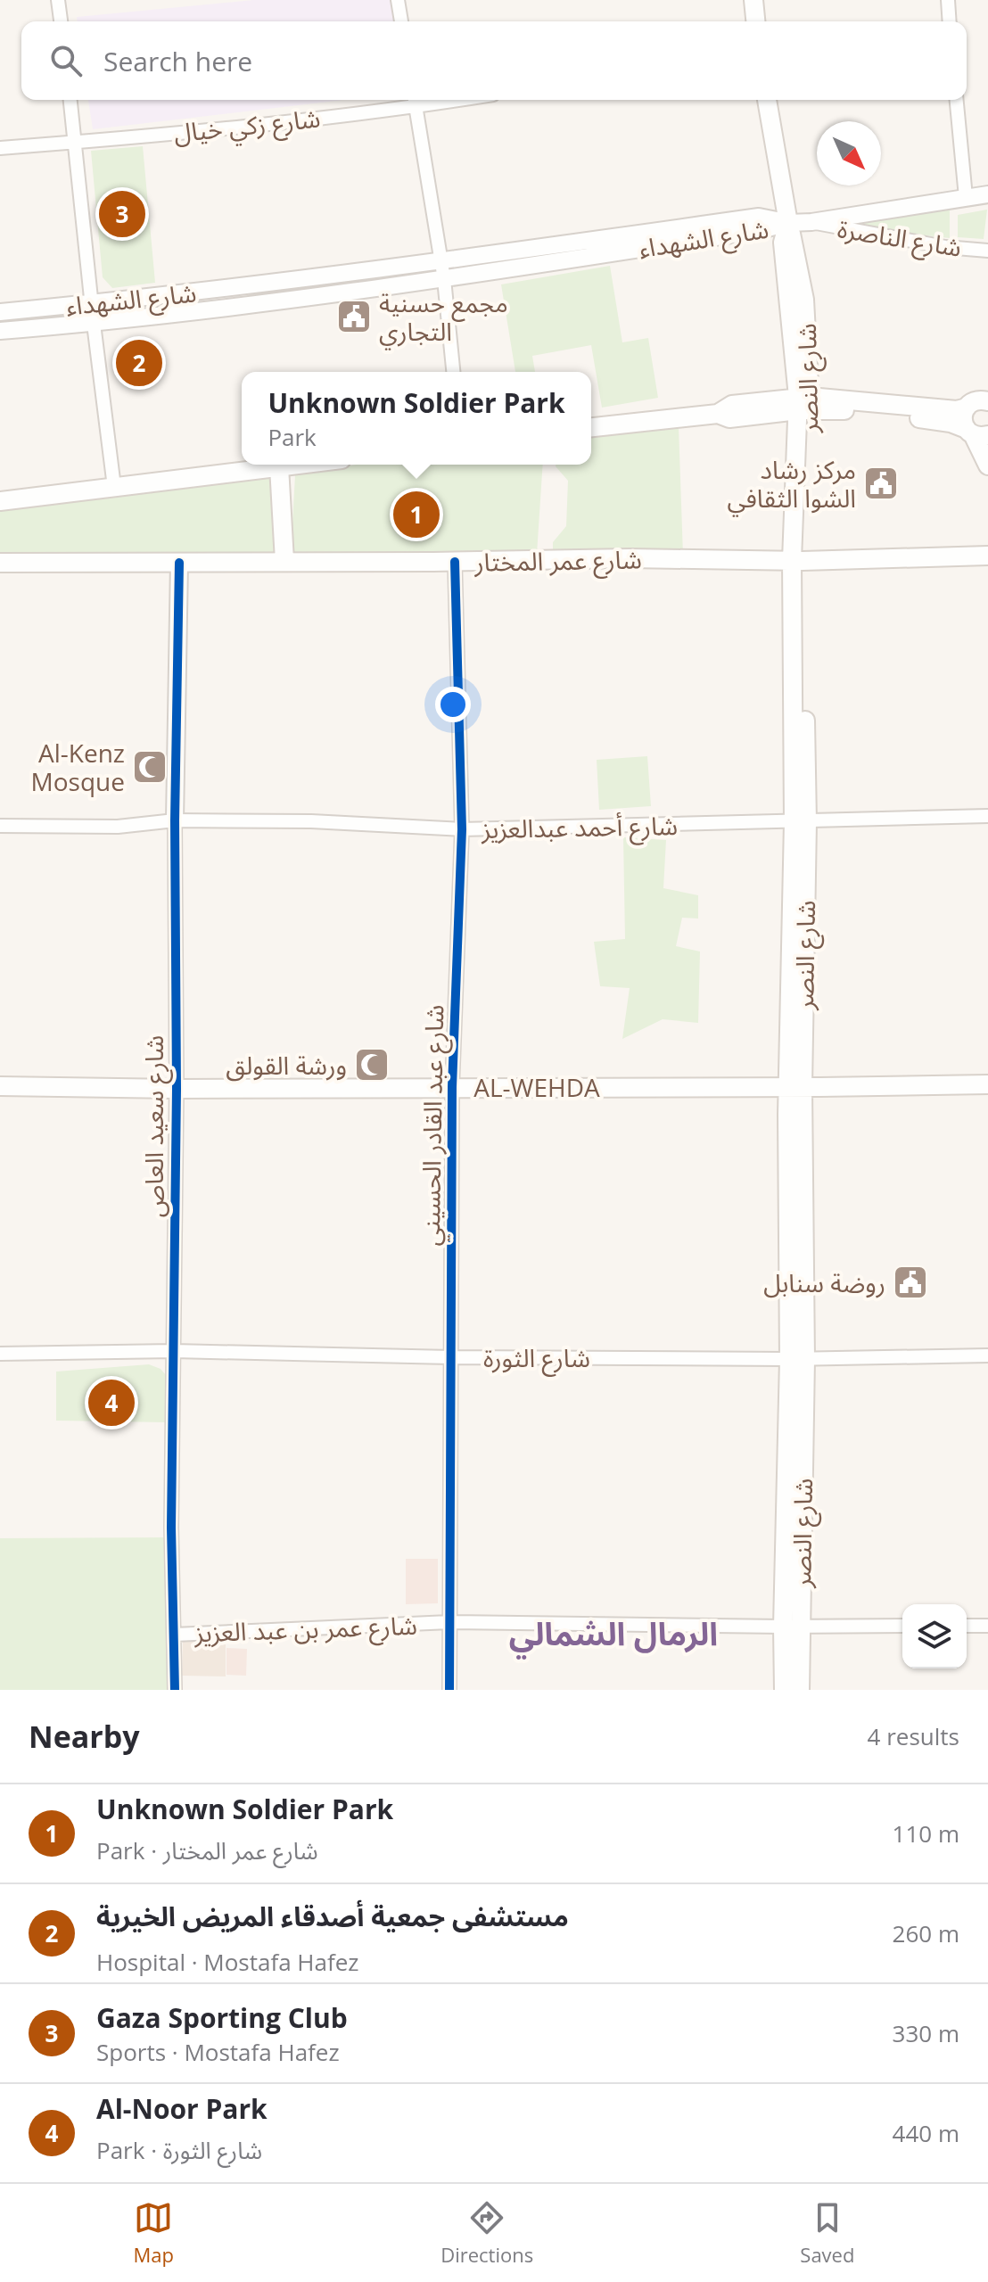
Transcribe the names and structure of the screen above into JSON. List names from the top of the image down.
{
  "streets": {
    "main road": ["شارع النصر", "شارع عمر المختار", "AL-WEHDA"],
    "street": [
      "شارع زكي خيال",
      "شارع الناصرة",
      "شارع الشهداء",
      "شارع أحمد عبدالعزيز",
      "شارع عبد القادر الحسيني",
      "شارع سعيد العاص",
      "شارع الثورة",
      "شارع عمر بن عبد العزيز"
    ]
  },
  "crossings": [
    ["شارع الشهداء", "شارع النصر"],
    ["شارع النصر", "شارع عمر المختار"],
    ["شارع النصر", "شارع أحمد عبدالعزيز"],
    ["شارع النصر", "AL-WEHDA"],
    ["شارع النصر", "شارع الثورة"],
    ["شارع النصر", "شارع عمر بن عبد العزيز"],
    ["شارع عمر المختار", "شارع عبد القادر الحسيني"],
    ["شارع عمر المختار", "شارع سعيد العاص"],
    ["شارع أحمد عبدالعزيز", "شارع عبد القادر الحسيني"],
    ["شارع أحمد عبدالعزيز", "شارع سعيد العاص"],
    ["AL-WEHDA", "شارع عبد القادر الحسيني"],
    ["AL-WEHDA", "شارع سعيد العاص"],
    ["شارع عبد القادر الحسيني", "شارع الثورة"],
    ["شارع عبد القادر الحسيني", "شارع عمر بن عبد العزيز"],
    ["شارع سعيد العاص", "شارع الثورة"],
    ["شارع سعيد العاص", "شارع عمر بن عبد العزيز"]
  ],
  "districts": ["الرمال الشمالي"],
  "places": {
    "public building": ["مجمع حسنية التجاري", "مركز رشاد الشوا الثقافي", "روضة سنابل"],
    "mosque": ["Al-Kenz Mosque", "ورشة القولق"]
  },
  "north": "bottom right",
  "page": {
    "search": "Search here",
    "pins": [
      "3",
      "2",
      "1",
      "4"
    ],
    "popup": ["Unknown Soldier Park", "Park"],
    "heading": ["Nearby", "4 results"],
    "list": [
      {
        "mark": "1",
        "name": "Unknown Soldier Park",
        "note": "Park · شارع عمر المختار",
        "value": "110 m"
      },
      {
        "mark": "2",
        "name": "مستشفى جمعية أصدقاء المريض الخيرية",
        "note": "Hospital · Mostafa Hafez",
        "value": "260 m"
      },
      {
        "mark": "3",
        "name": "Gaza Sporting Club",
        "note": "Sports · Mostafa Hafez",
        "value": "330 m"
      },
      {
        "mark": "4",
        "name": "Al-Noor Park",
        "note": "Park · شارع الثورة",
        "value": "440 m"
      }
    ],
    "nav": ["Map", "Directions", "Saved"]
  }
}
